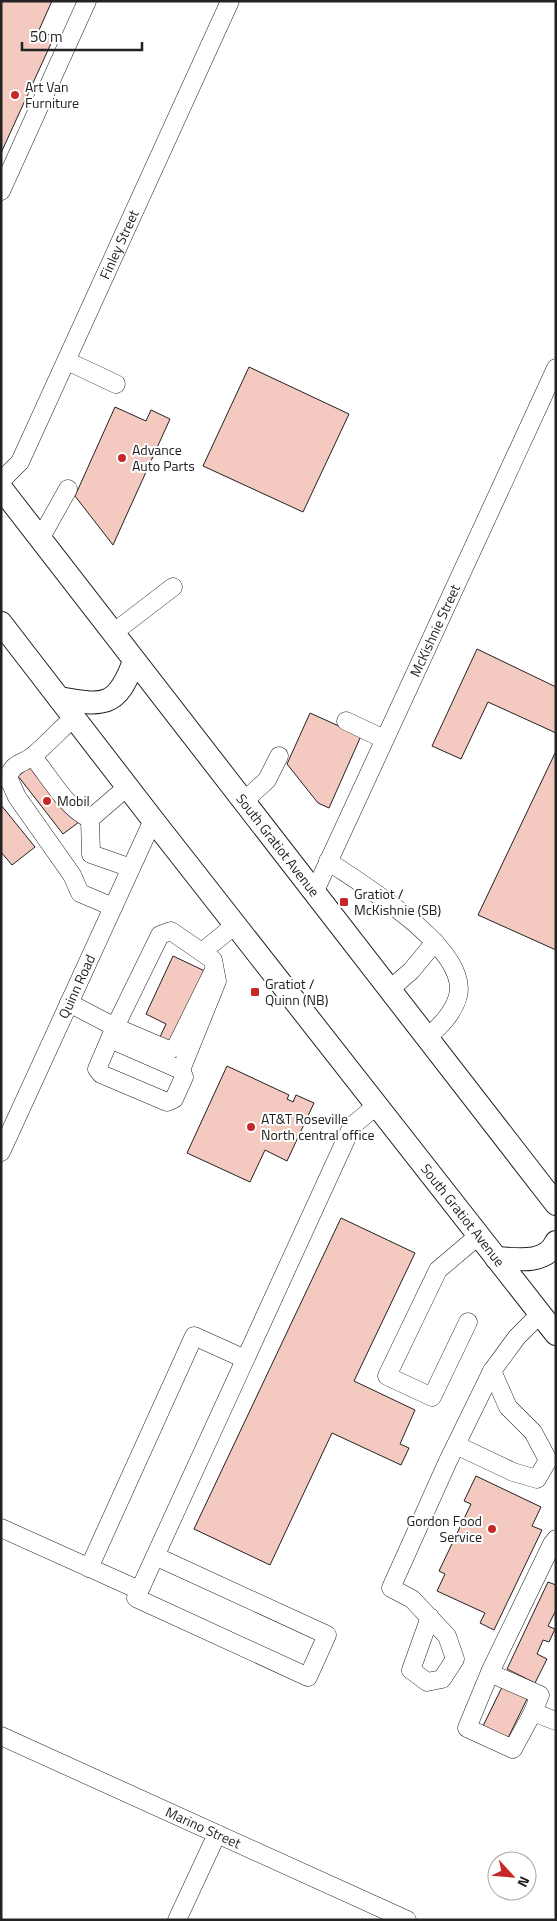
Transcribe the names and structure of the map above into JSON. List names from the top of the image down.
{
  "streets": {
    "main road": ["South Gratiot Avenue"],
    "street": [
      "Finley Street",
      "McKishnie Street",
      "Quinn Road",
      "Marino Street"
    ]
  },
  "crossings": [
    ["McKishnie Street", "South Gratiot Avenue"],
    ["South Gratiot Avenue", "Quinn Road"]
  ],
  "places": {
    "other": [
      "Art Van Furniture",
      "Advance Auto Parts",
      "Mobil",
      "AT&T Roseville North central office",
      "Gordon Food Service"
    ],
    "transit": ["Gratiot / McKishnie (SB)", "Gratiot / Quinn (NB)"]
  },
  "scale_bar": "50 m",
  "north": "bottom right"
}
